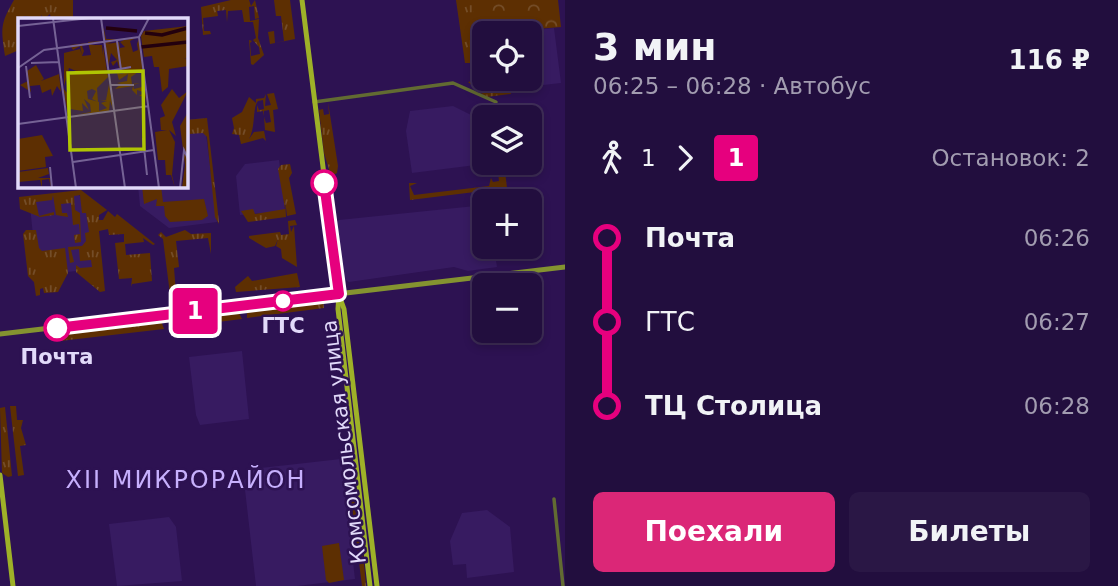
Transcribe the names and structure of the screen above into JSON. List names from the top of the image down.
{
  "streets": {
    "main road": ["Комсомольская улица"]
  },
  "districts": ["XII МИКРОРАЙОН"],
  "places": ["ГТС", "Почта"],
  "lines": ["bus line 1"],
  "page": {
    "on_map": "1",
    "heading": ["3 мин", "06:25 – 06:28 · Автобус", "116 ₽"],
    "map_buttons": ["+", "−"],
    "legs": ["1", "1", "Остановок: 2"],
    "list": [
      {
        "name": "Почта",
        "value": "06:26"
      },
      {
        "name": "ГТС",
        "value": "06:27"
      },
      {
        "name": "ТЦ Столица",
        "value": "06:28"
      }
    ],
    "buttons": ["Поехали", "Билеты"]
  }
}
